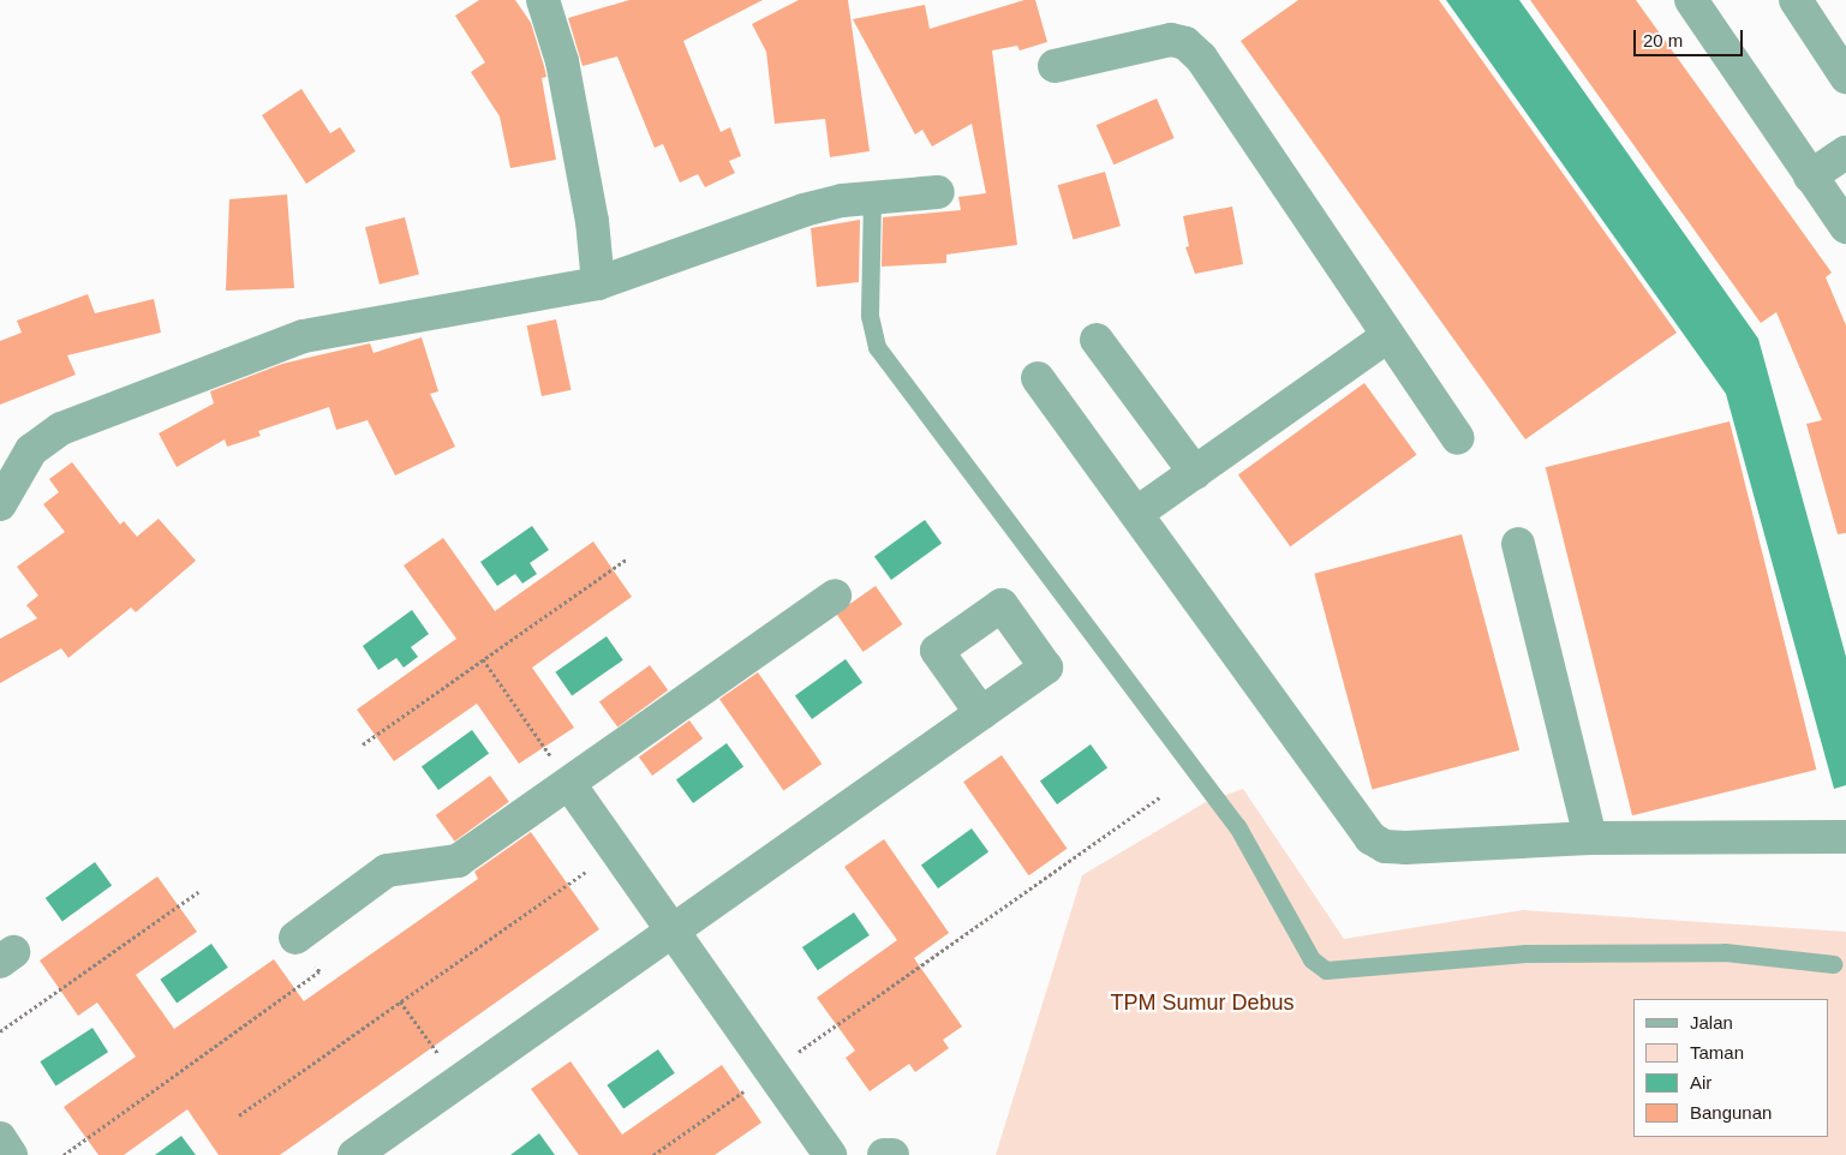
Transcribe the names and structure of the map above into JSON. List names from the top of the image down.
{
  "parks": ["TPM Sumur Debus"],
  "legend": [
    "Jalan",
    "Taman",
    "Air",
    "Bangunan"
  ],
  "scale_bar": "20 m"
}
